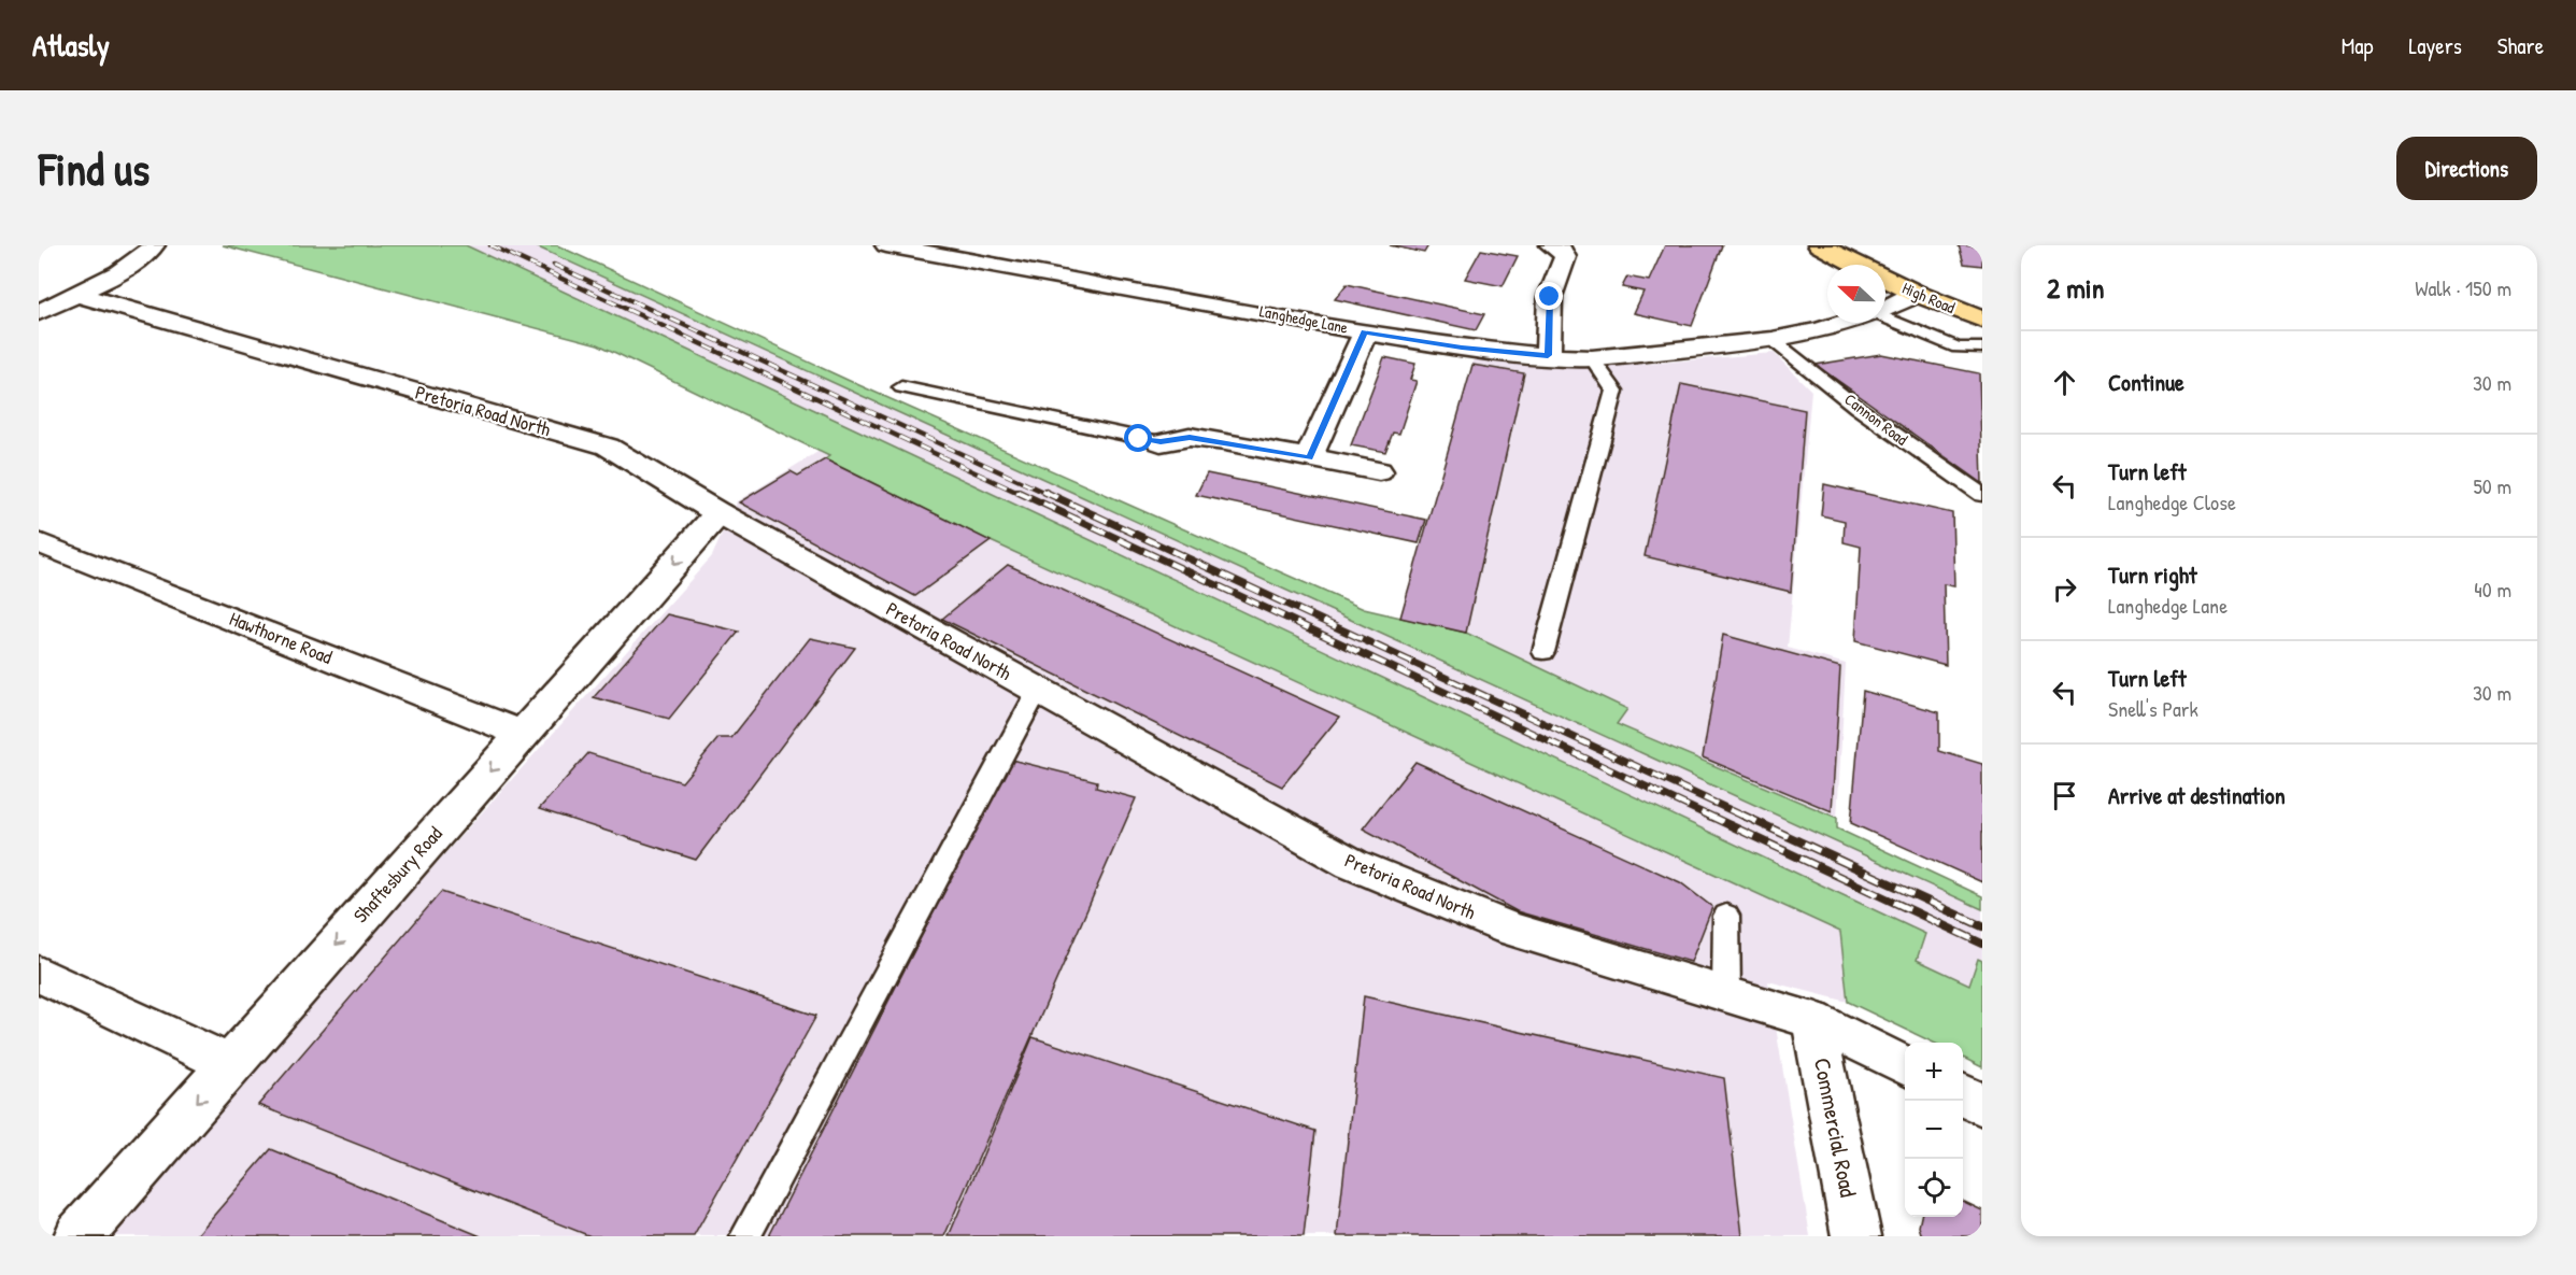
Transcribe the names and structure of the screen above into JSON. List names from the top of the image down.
{
  "streets": {
    "main road": ["High Road"],
    "street": [
      "Langhedge Lane",
      "Pretoria Road North",
      "Hawthorne Road",
      "Shaftesbury Road",
      "Commercial Road"
    ],
    "lane": ["Cannon Road"]
  },
  "crossings": [
    ["High Road", "Langhedge Lane"],
    ["Langhedge Lane", "Cannon Road"],
    ["Pretoria Road North", "Shaftesbury Road"],
    ["Pretoria Road North", "Commercial Road"],
    ["Hawthorne Road", "Shaftesbury Road"]
  ],
  "one_way": ["Shaftesbury Road"],
  "north": "left",
  "page": {
    "header": "Atlasly",
    "nav": ["Map", "Layers", "Share"],
    "buttons": "Directions",
    "title": "Find us",
    "heading": ["2 min", "Walk · 150 m"],
    "list": [
      ["Continue", "30 m"],
      ["Turn left", "Langhedge Close", "50 m"],
      ["Turn right", "Langhedge Lane", "40 m"],
      ["Turn left", "Snell's Park", "30 m"],
      "Arrive at destination"
    ],
    "map_buttons": ["+", "−"]
  }
}
